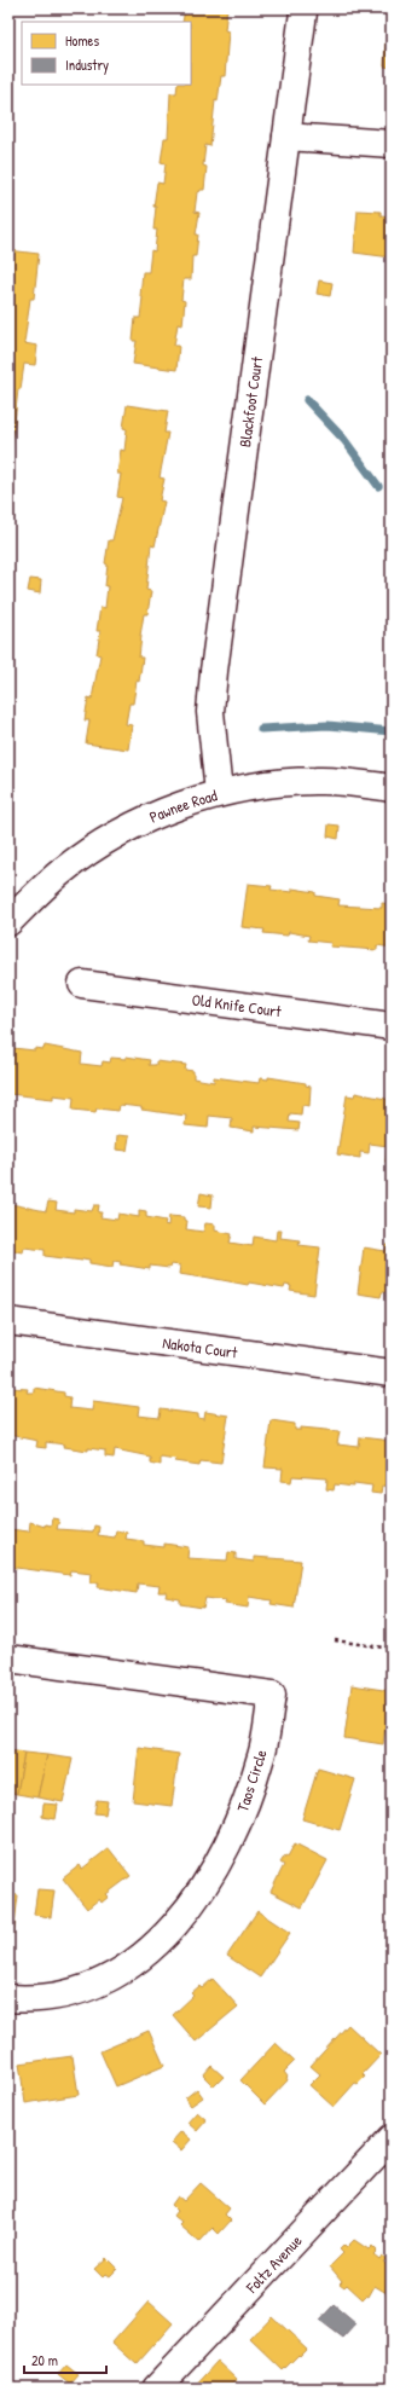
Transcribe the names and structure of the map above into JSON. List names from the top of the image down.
{
  "streets": {
    "street": [
      "Blackfoot Court",
      "Pawnee Road",
      "Old Knife Court",
      "Nakota Court",
      "Taos Circle",
      "Foltz Avenue"
    ]
  },
  "crossings": [
    ["Blackfoot Court", "Pawnee Road"]
  ],
  "legend": ["Homes", "Industry"],
  "scale_bar": "20 m"
}
